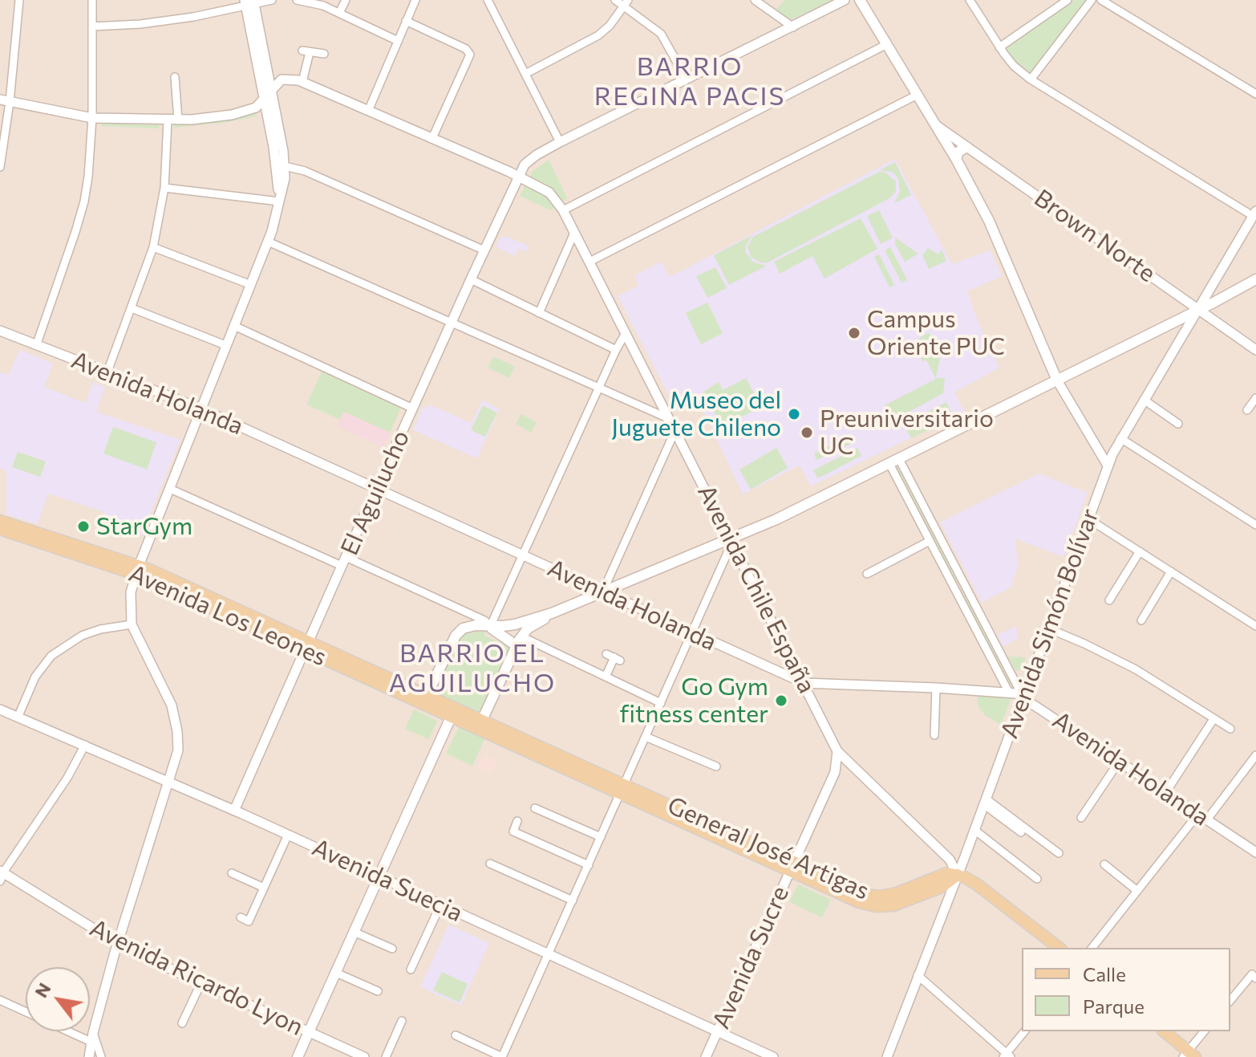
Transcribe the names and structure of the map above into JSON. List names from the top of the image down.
{
  "streets": {
    "main road": ["Avenida Chile España", "Avenida Los Leones", "General José Artigas"],
    "street": [
      "Brown Norte",
      "Avenida Holanda",
      "El Aguilucho",
      "Avenida Simón Bolívar",
      "Avenida Suecia",
      "Avenida Sucre",
      "Avenida Ricardo Lyon"
    ]
  },
  "crossings": [
    ["Brown Norte", "Avenida Simón Bolívar"],
    ["Avenida Holanda", "El Aguilucho"],
    ["Avenida Holanda", "Avenida Chile España"],
    ["Avenida Holanda", "Avenida Simón Bolívar"],
    ["El Aguilucho", "Avenida Chile España"],
    ["El Aguilucho", "Avenida Los Leones"],
    ["El Aguilucho", "Avenida Suecia"],
    ["Avenida Chile España", "Avenida Simón Bolívar"],
    ["Avenida Chile España", "General José Artigas"],
    ["Avenida Chile España", "Avenida Sucre"],
    ["Avenida Los Leones", "General José Artigas"],
    ["Avenida Simón Bolívar", "General José Artigas"],
    ["General José Artigas", "Avenida Sucre"],
    ["Avenida Suecia", "Avenida Sucre"]
  ],
  "districts": ["BARRIO REGINA PACIS", "BARRIO EL AGUILUCHO"],
  "places": [
    "Campus Oriente PUC",
    "Museo del Juguete Chileno",
    "Preuniversitario UC",
    "StarGym",
    "Go Gym fitness center"
  ],
  "legend": ["Calle", "Parque"],
  "north": "top left"
}
